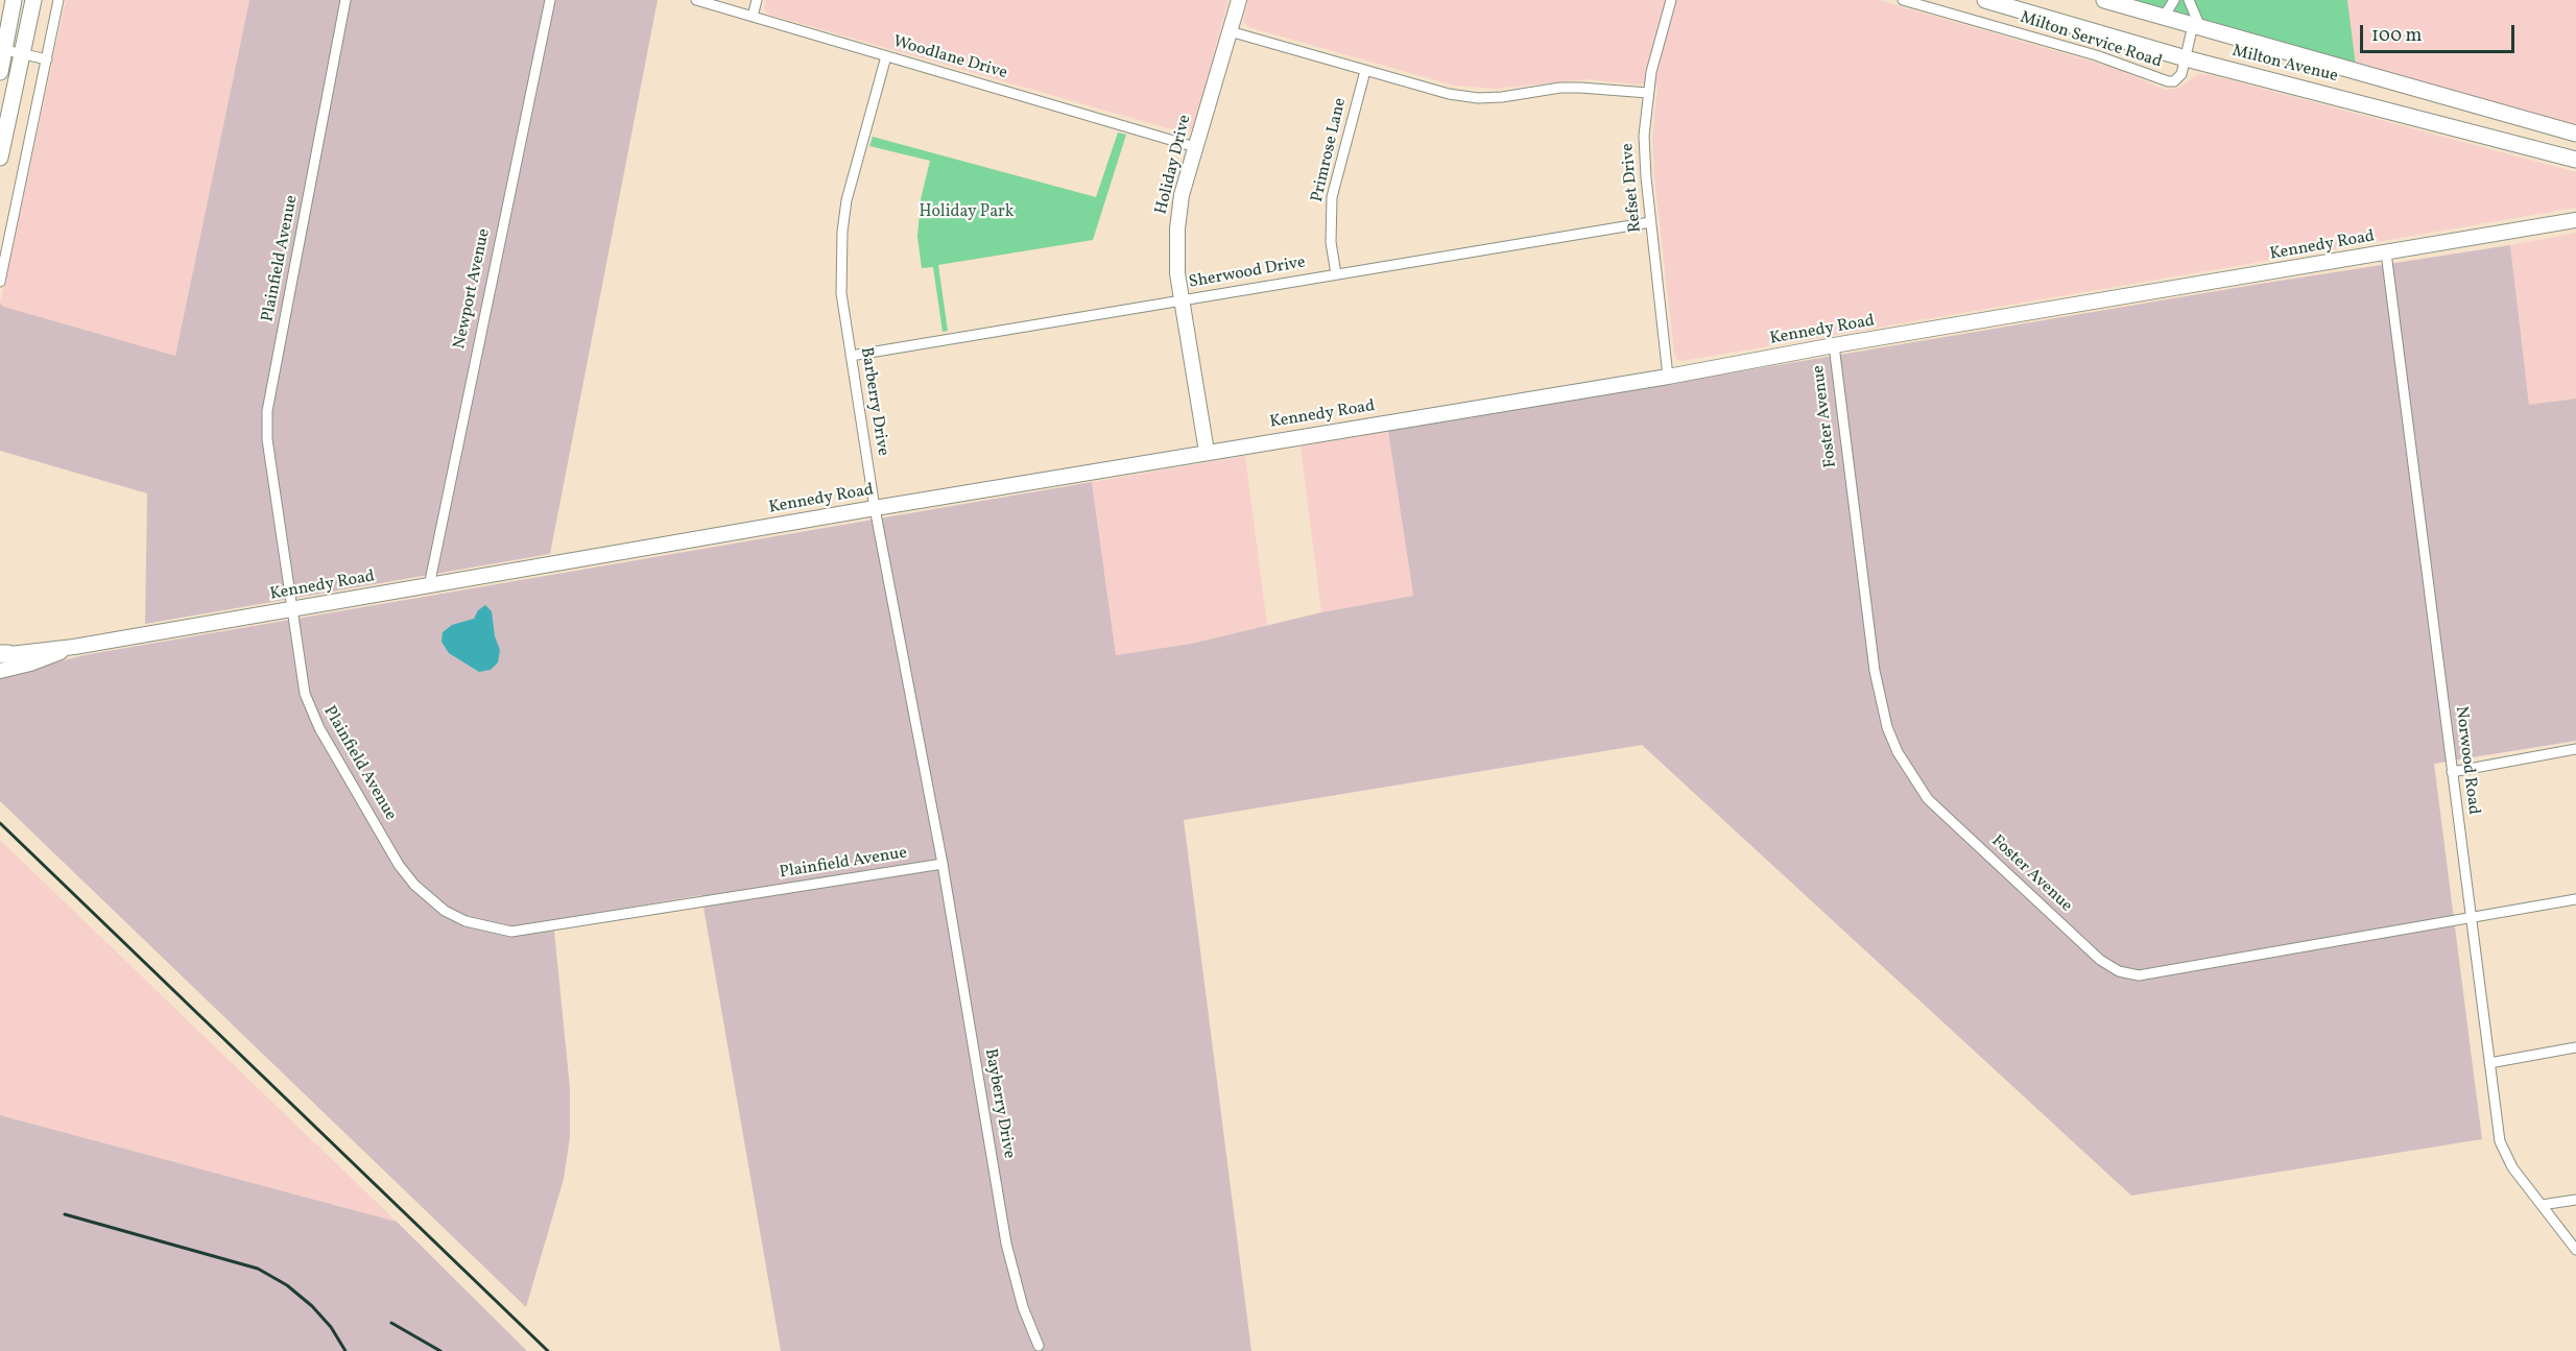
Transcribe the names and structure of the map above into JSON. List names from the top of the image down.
{
  "streets": {
    "main road": ["Milton Avenue"],
    "street": [
      "Milton Service Road",
      "Woodlane Drive",
      "Primrose Lane",
      "Holiday Drive",
      "Refset Drive",
      "Kennedy Road",
      "Plainfield Avenue",
      "Sherwood Drive",
      "Newport Avenue",
      "Barberry Drive",
      "Foster Avenue",
      "Norwood Road",
      "Bayberry Drive"
    ]
  },
  "crossings": [
    ["Milton Service Road", "Milton Avenue"],
    ["Woodlane Drive", "Holiday Drive"],
    ["Woodlane Drive", "Barberry Drive"],
    ["Primrose Lane", "Sherwood Drive"],
    ["Holiday Drive", "Kennedy Road"],
    ["Holiday Drive", "Sherwood Drive"],
    ["Refset Drive", "Kennedy Road"],
    ["Refset Drive", "Sherwood Drive"],
    ["Kennedy Road", "Plainfield Avenue"],
    ["Kennedy Road", "Newport Avenue"],
    ["Kennedy Road", "Barberry Drive"],
    ["Kennedy Road", "Foster Avenue"],
    ["Kennedy Road", "Norwood Road"],
    ["Plainfield Avenue", "Barberry Drive"],
    ["Plainfield Avenue", "Bayberry Drive"],
    ["Sherwood Drive", "Barberry Drive"],
    ["Barberry Drive", "Bayberry Drive"],
    ["Foster Avenue", "Norwood Road"]
  ],
  "parks": ["Holiday Park"],
  "scale_bar": "100 m"
}
